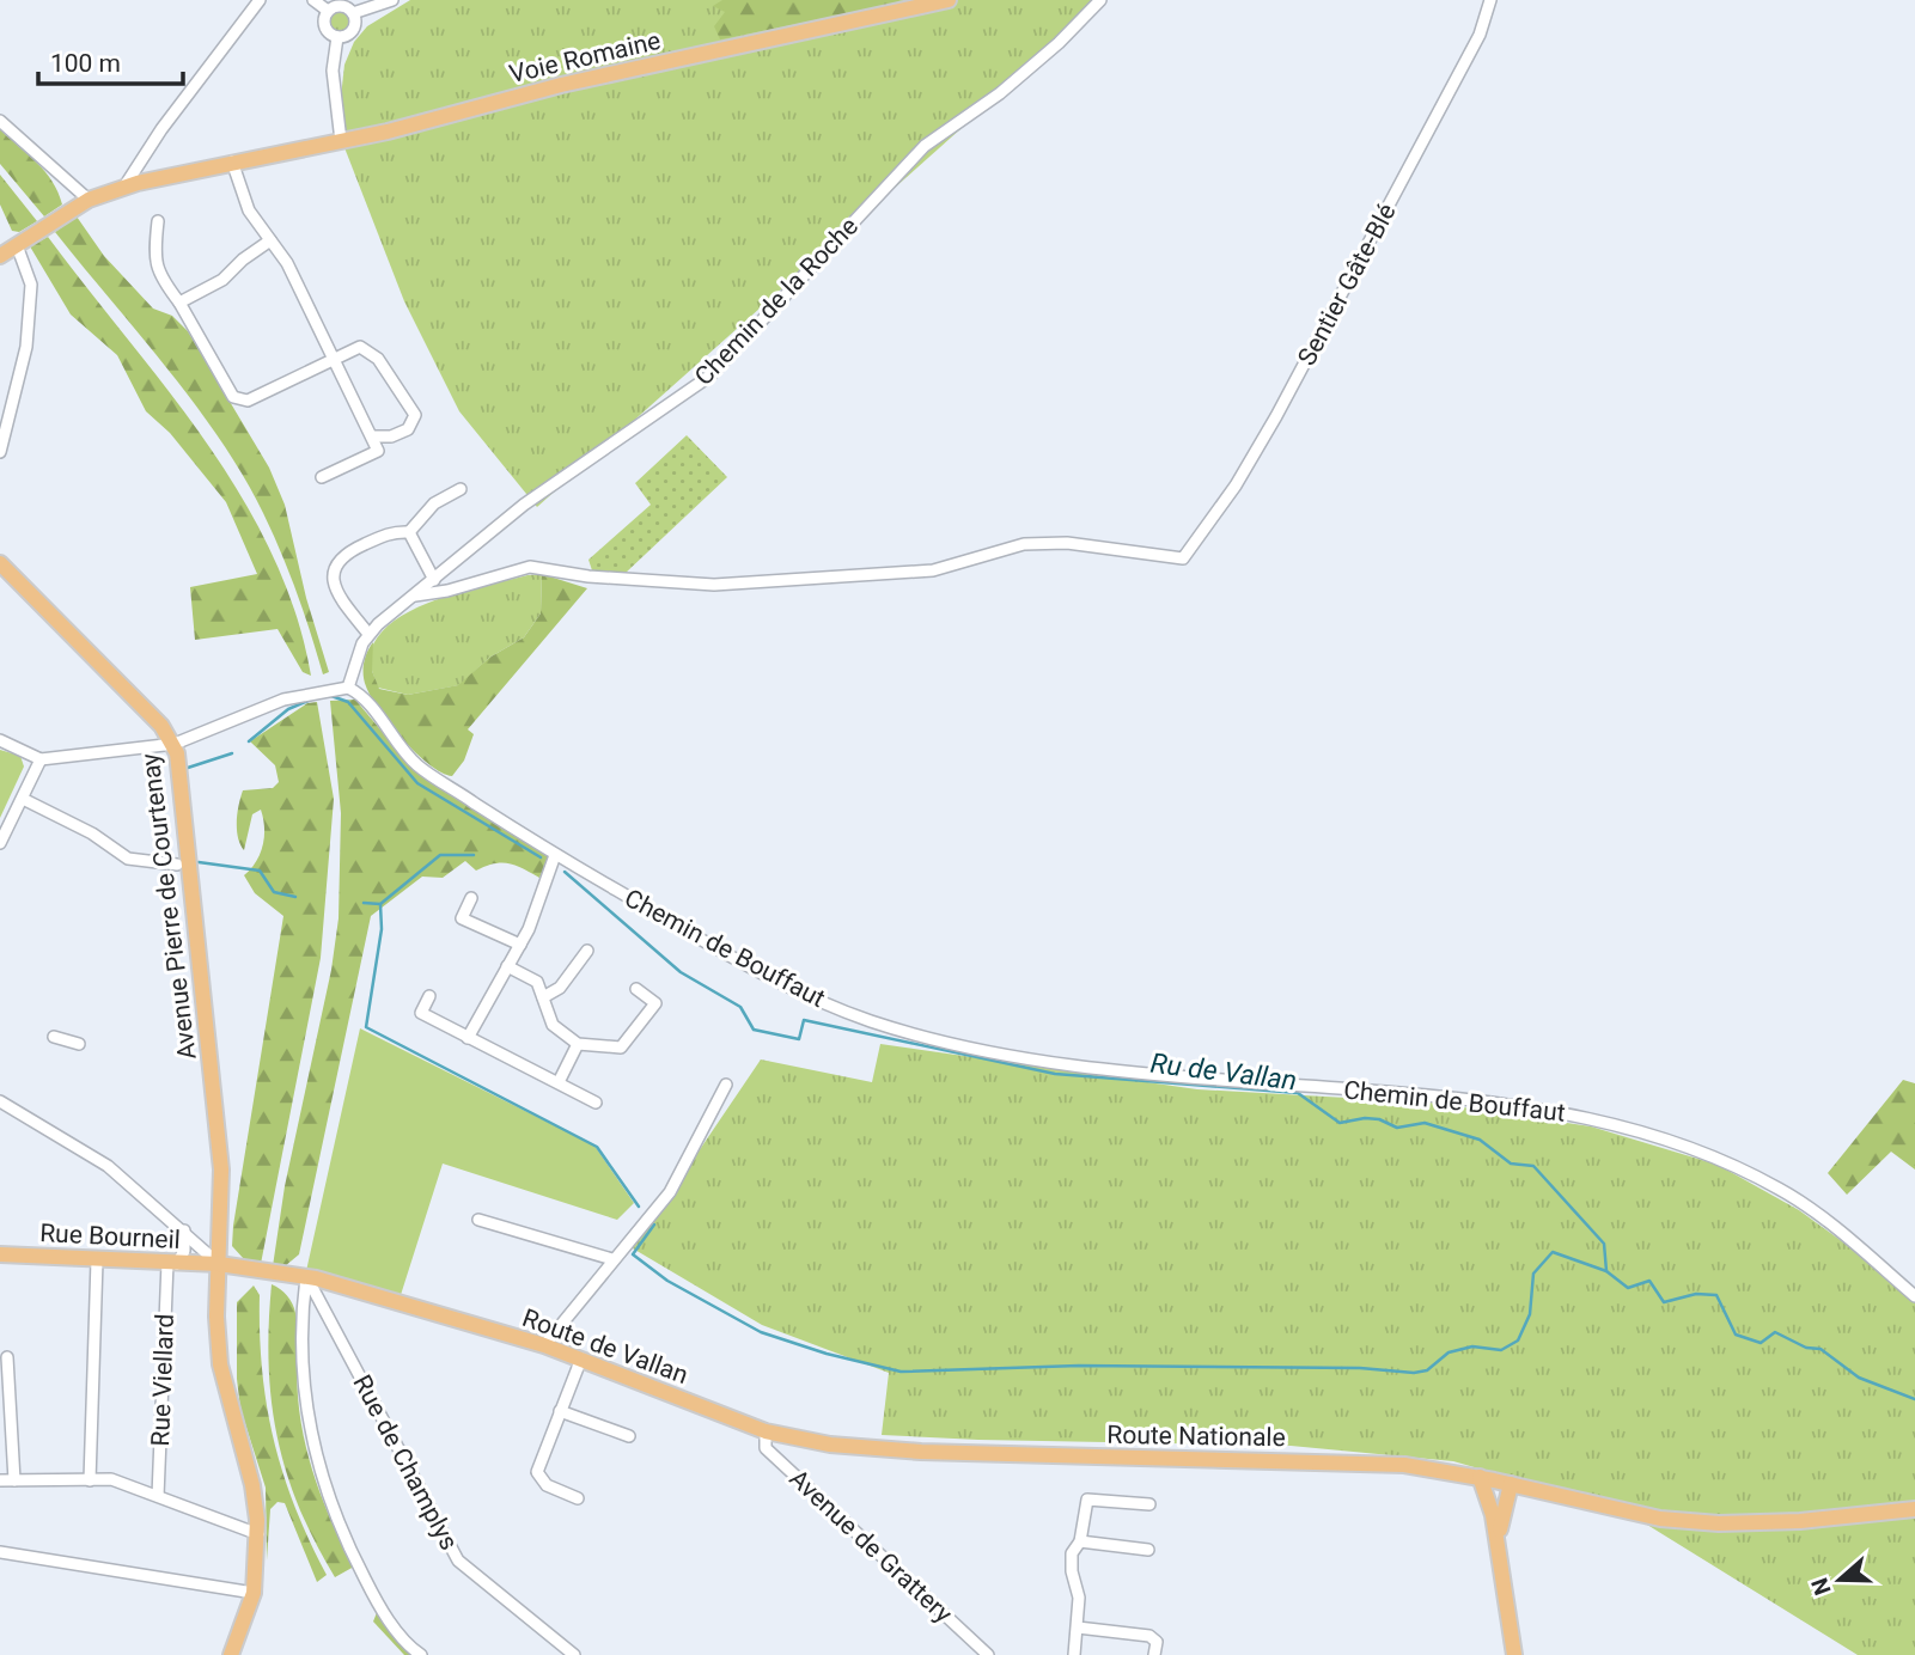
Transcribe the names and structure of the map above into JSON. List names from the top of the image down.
{
  "streets": {
    "main road": [
      "Voie Romaine",
      "Avenue Pierre de Courtenay",
      "Rue Bourneil",
      "Route de Vallan",
      "Route Nationale"
    ],
    "street": [
      "Sentier Gâte-Blé",
      "Chemin de la Roche",
      "Chemin de Bouffaut",
      "Rue Viellard",
      "Rue de Champlys",
      "Avenue de Grattery"
    ]
  },
  "crossings": [
    ["Sentier Gâte-Blé", "Chemin de la Roche"],
    ["Chemin de la Roche", "Chemin de Bouffaut"],
    ["Avenue Pierre de Courtenay", "Rue Bourneil"],
    ["Rue Bourneil", "Route de Vallan"],
    ["Rue Bourneil", "Rue Viellard"],
    ["Route de Vallan", "Route Nationale"],
    ["Route de Vallan", "Rue de Champlys"],
    ["Route de Vallan", "Avenue de Grattery"]
  ],
  "water": ["Ru de Vallan"],
  "scale_bar": "100 m",
  "north": "left"
}
